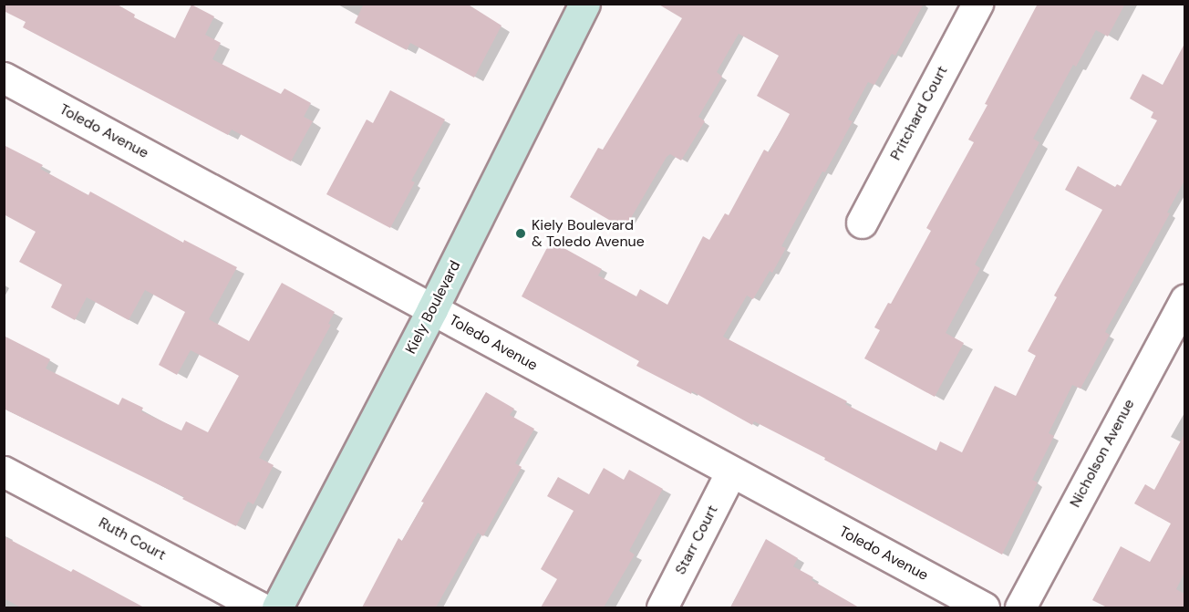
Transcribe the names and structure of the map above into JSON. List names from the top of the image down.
{
  "streets": {
    "main road": ["Kiely Boulevard"],
    "street": [
      "Pritchard Court",
      "Toledo Avenue",
      "Nicholson Avenue",
      "Ruth Court",
      "Starr Court"
    ]
  },
  "crossings": [
    ["Toledo Avenue", "Kiely Boulevard"],
    ["Toledo Avenue", "Starr Court"]
  ],
  "places": ["Kiely Boulevard & Toledo Avenue"]
}
